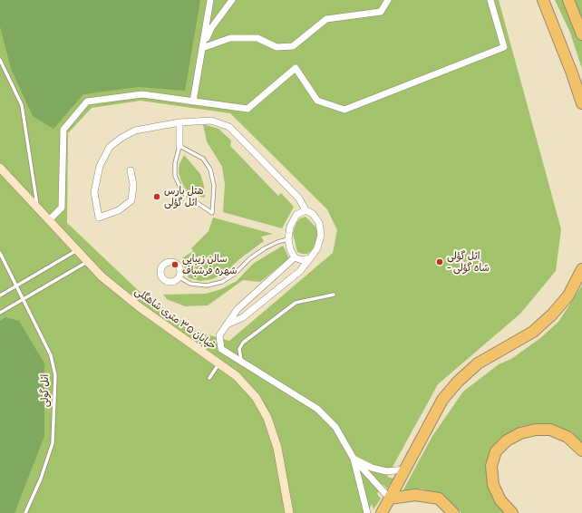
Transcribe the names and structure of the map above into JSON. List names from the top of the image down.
{
  "streets": {
    "street": ["خیابان ۳۵ متری شاهگلی"],
    "lane": ["ائل گولی"]
  },
  "places": ["هتل پارس ائل گؤلی", "ائل گؤلی - شاه گؤلی", "سالن زیبایی شهره فرشباف"]
}
